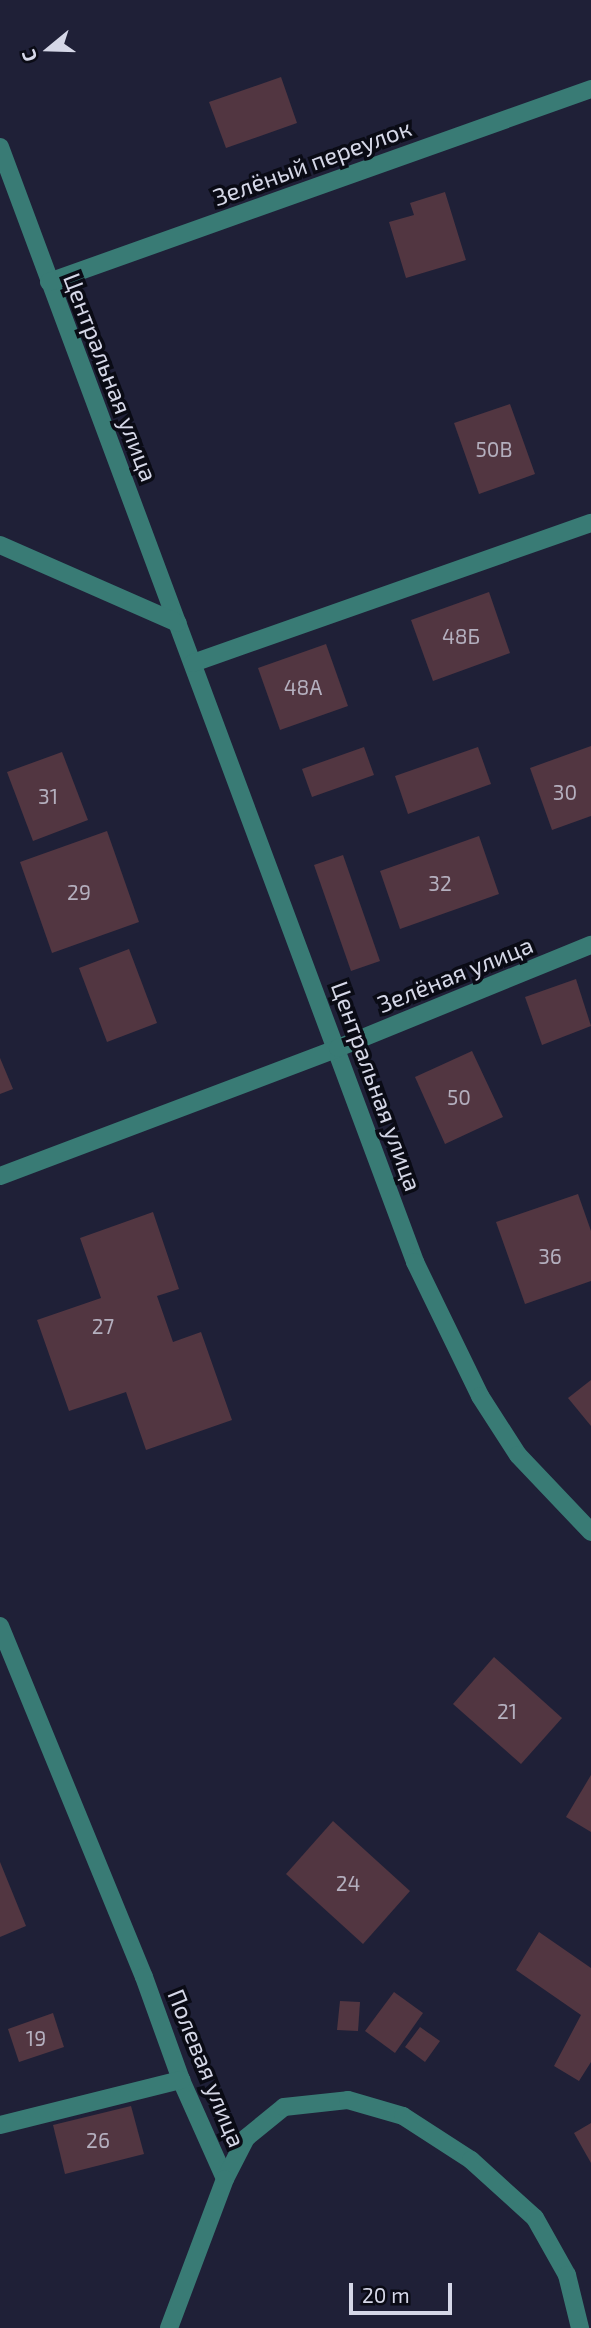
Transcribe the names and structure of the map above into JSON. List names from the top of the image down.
{
  "streets": {
    "street": [
      "Зелёный переулок",
      "Центральная улица",
      "Зелёная улица",
      "Полевая улица"
    ]
  },
  "crossings": [
    ["Зелёный переулок", "Центральная улица"],
    ["Центральная улица", "Зелёная улица"]
  ],
  "house_numbers": [
    "50В",
    "48Б",
    "48А",
    "30",
    "31",
    "32",
    "29",
    "50",
    "36",
    "27",
    "21",
    "24",
    "19",
    "26"
  ],
  "scale_bar": "20 m",
  "north": "left"
}
